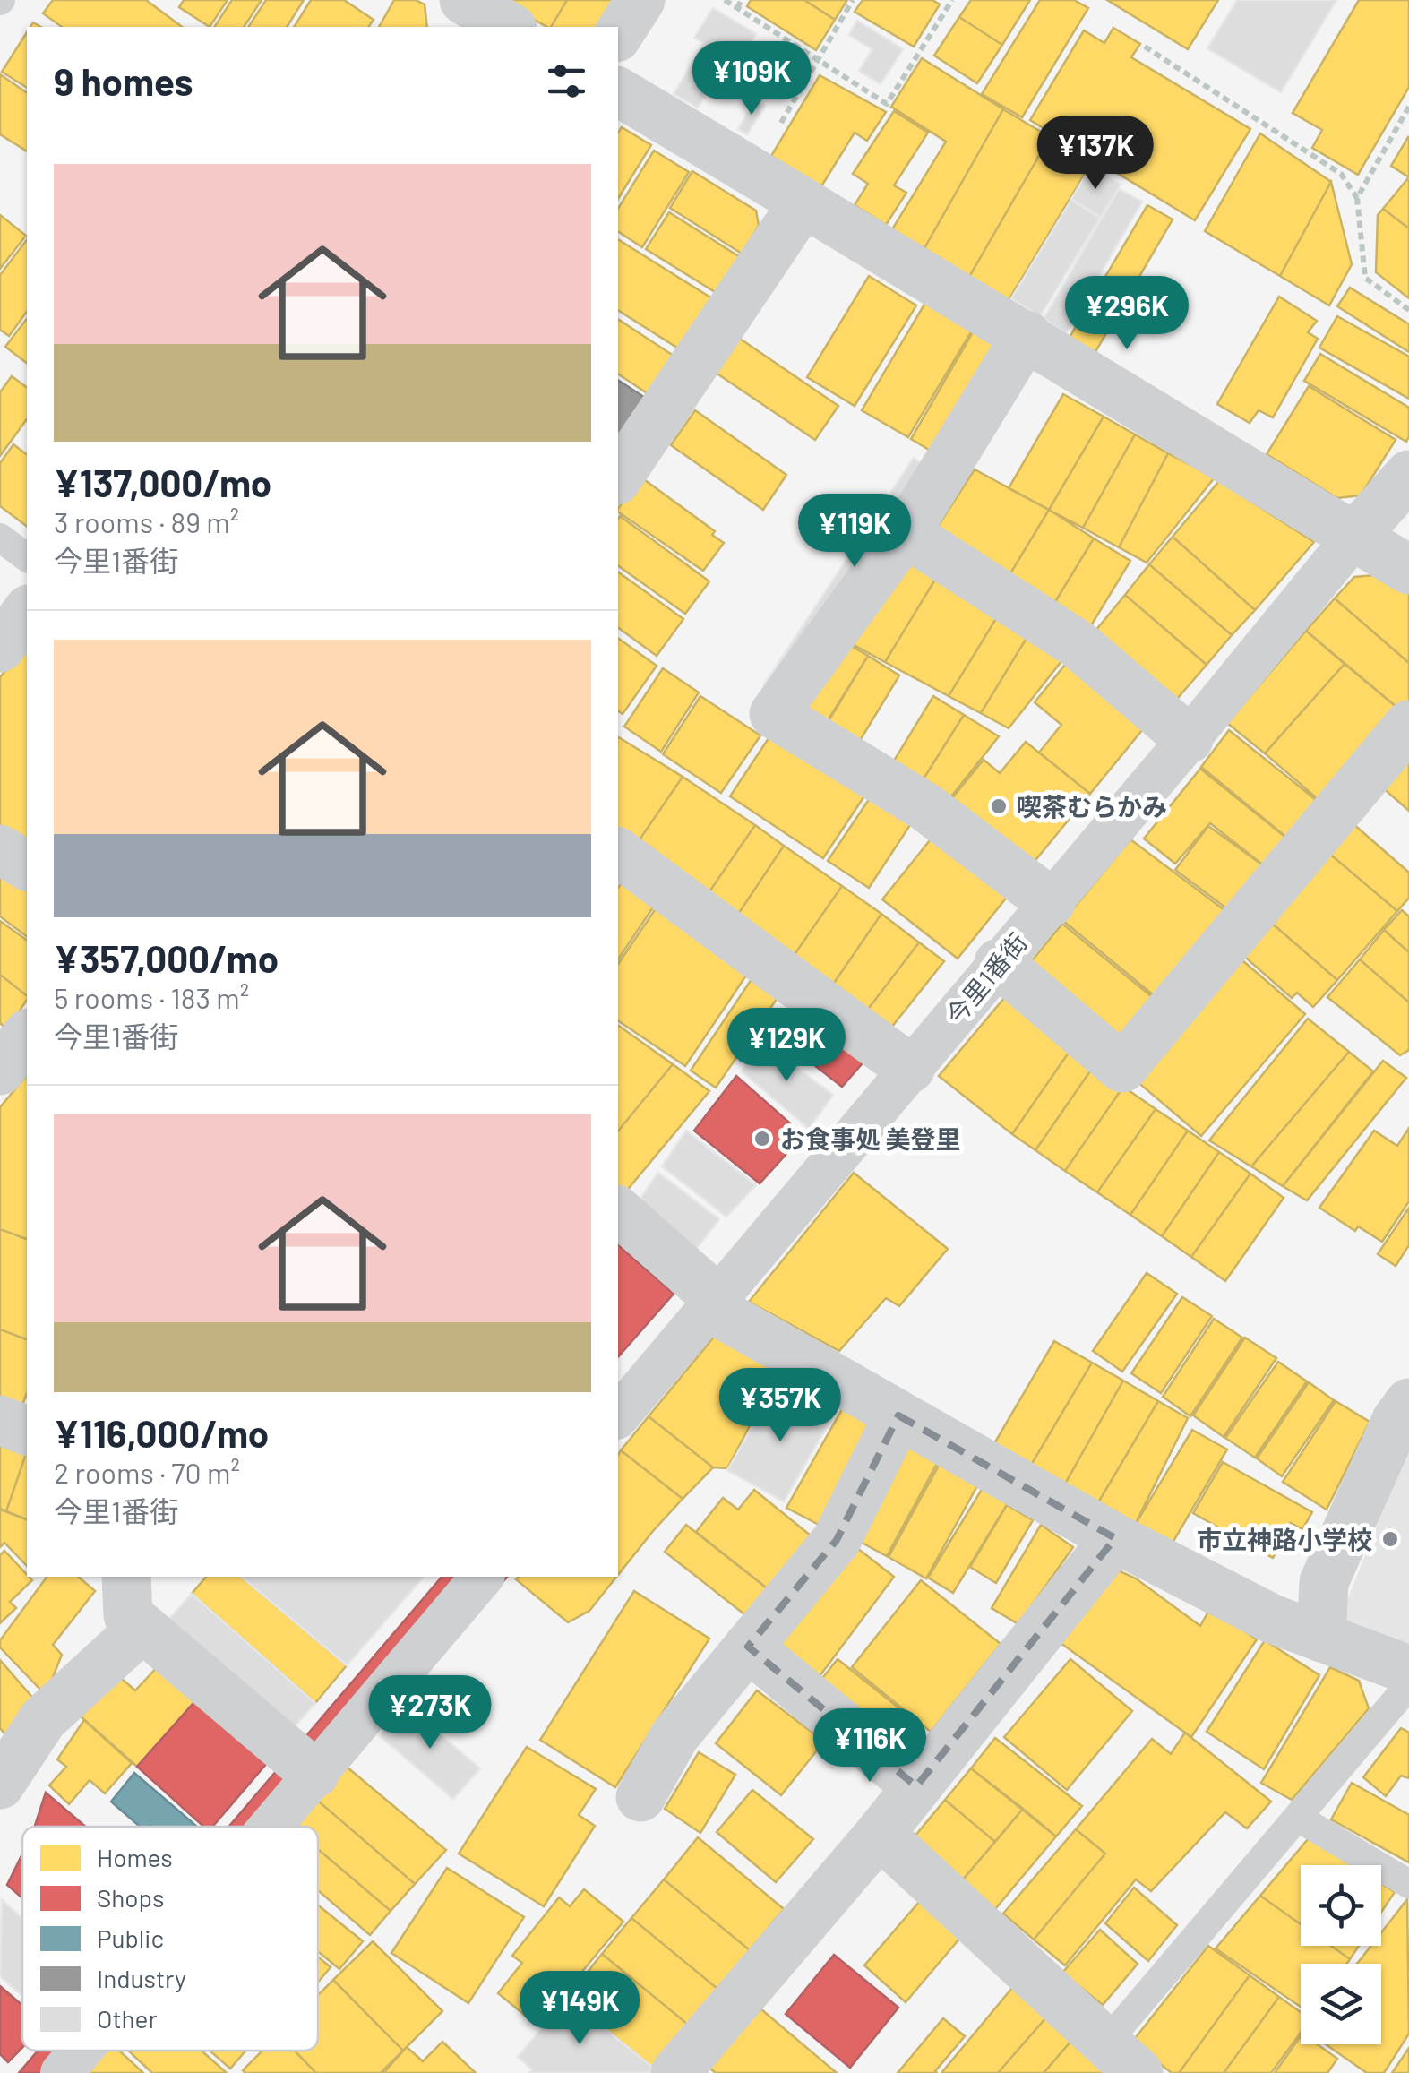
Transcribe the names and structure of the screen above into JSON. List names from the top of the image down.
{
  "streets": {
    "street": ["今里1番街"]
  },
  "places": ["喫茶むらかみ", "お食事処 美登里", "市立神路小学校"],
  "legend": [
    "Homes",
    "Shops",
    "Public",
    "Industry",
    "Other"
  ],
  "page": {
    "heading": "9 homes",
    "price": [
      "¥109K",
      "¥137K",
      "¥296K",
      "¥119K",
      "¥129K",
      "¥357K",
      "¥273K",
      "¥116K",
      "¥149K"
    ],
    "list": [
      {
        "name": "¥137,000/mo",
        "note": "3 rooms · 89 m² · 今里1番街"
      },
      {
        "name": "¥357,000/mo",
        "note": "5 rooms · 183 m² · 今里1番街"
      },
      {
        "name": "¥116,000/mo",
        "note": "2 rooms · 70 m² · 今里1番街"
      }
    ]
  }
}
